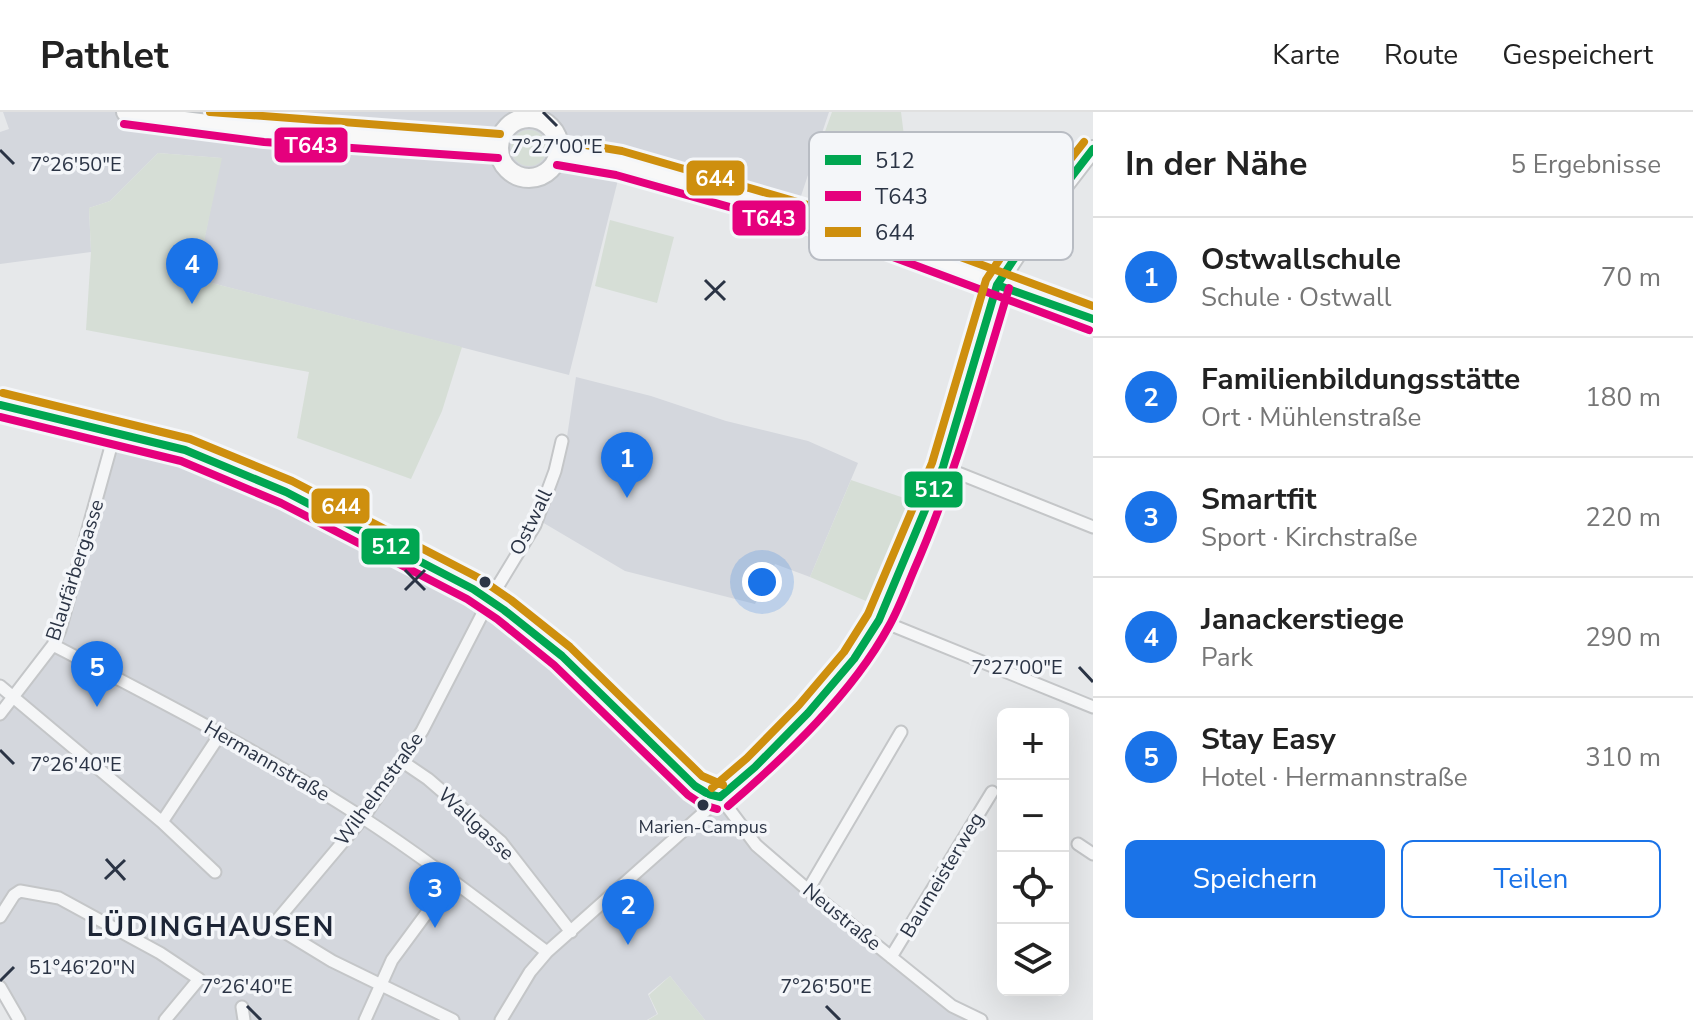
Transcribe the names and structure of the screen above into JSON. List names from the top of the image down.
{
  "streets": {
    "street": [
      "Ostwall",
      "Blaufärbergasse",
      "Hermannstraße",
      "Wilhelmstraße",
      "Wallgasse",
      "Baumeisterweg",
      "Neustraße"
    ]
  },
  "crossings": [
    ["Ostwall", "Wilhelmstraße"],
    ["Blaufärbergasse", "Hermannstraße"],
    ["Hermannstraße", "Wilhelmstraße"],
    ["Wilhelmstraße", "Wallgasse"],
    ["Baumeisterweg", "Neustraße"]
  ],
  "districts": ["LÜDINGHAUSEN"],
  "places": ["Marien-Campus"],
  "lines": ["transit line 644", "transit line T643", "transit line 512"],
  "legend": ["512", "T643", "644"],
  "page": {
    "header": "Pathlet",
    "nav": ["Karte", "Route", "Gespeichert"],
    "heading": ["In der Nähe", "5 Ergebnisse"],
    "list": [
      {
        "mark": "1",
        "name": "Ostwallschule",
        "note": "Schule · Ostwall",
        "value": "70 m"
      },
      {
        "mark": "2",
        "name": "Familienbildungsstätte",
        "note": "Ort · Mühlenstraße",
        "value": "180 m"
      },
      {
        "mark": "3",
        "name": "Smartfit",
        "note": "Sport · Kirchstraße",
        "value": "220 m"
      },
      {
        "mark": "4",
        "name": "Janackerstiege",
        "note": "Park",
        "value": "290 m"
      },
      {
        "mark": "5",
        "name": "Stay Easy",
        "note": "Hotel · Hermannstraße",
        "value": "310 m"
      }
    ],
    "pins": [
      "4",
      "1",
      "5",
      "3",
      "2"
    ],
    "map_buttons": ["+", "−"],
    "buttons": ["Speichern", "Teilen"]
  },
  "coordinates": [
    "7°27'00\"E",
    "7°26'50\"E",
    "7°26'40\"E",
    "51°46'20\"N"
  ]
}
